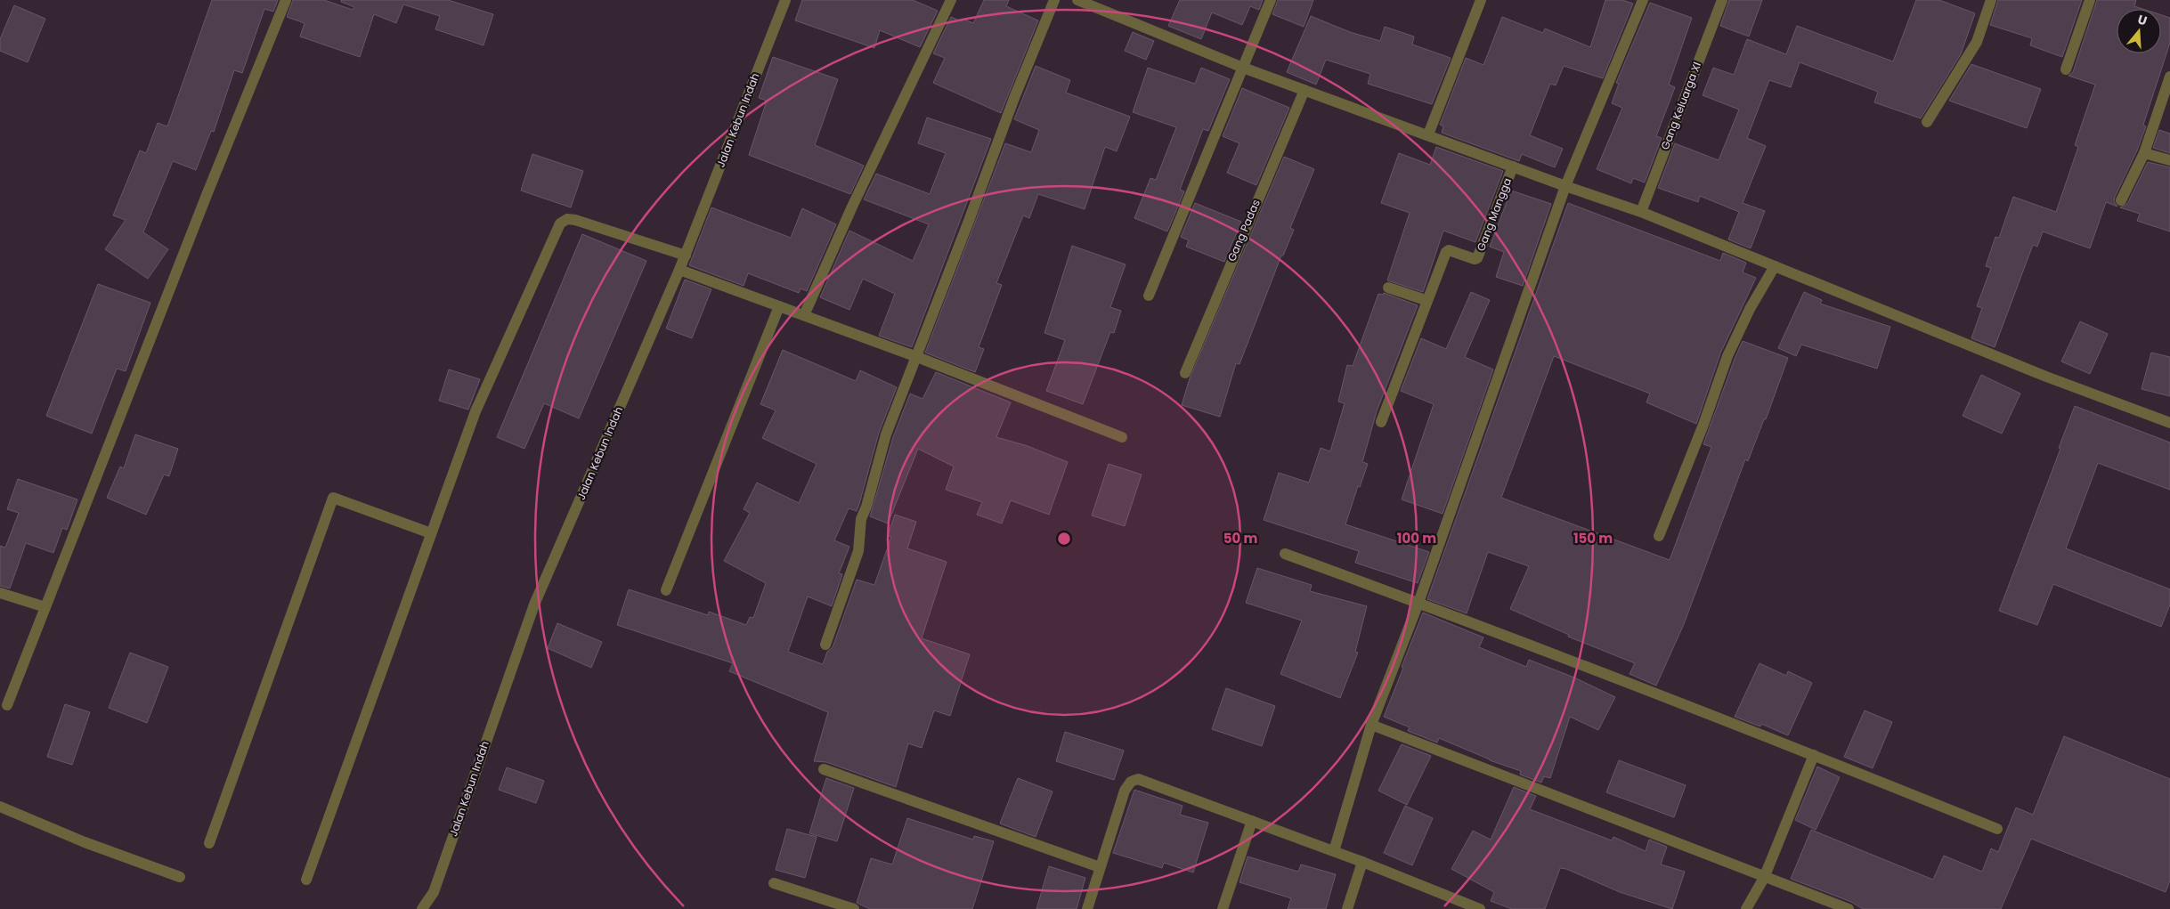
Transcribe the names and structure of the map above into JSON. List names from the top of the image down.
{
  "streets": {
    "street": [
      "Gang Keluarga XI",
      "Jalan Kebun Indah",
      "Gang Mangga",
      "Gang Padas"
    ]
  },
  "north": "top",
  "rings": ["50 m", "100 m", "150 m"]
}
